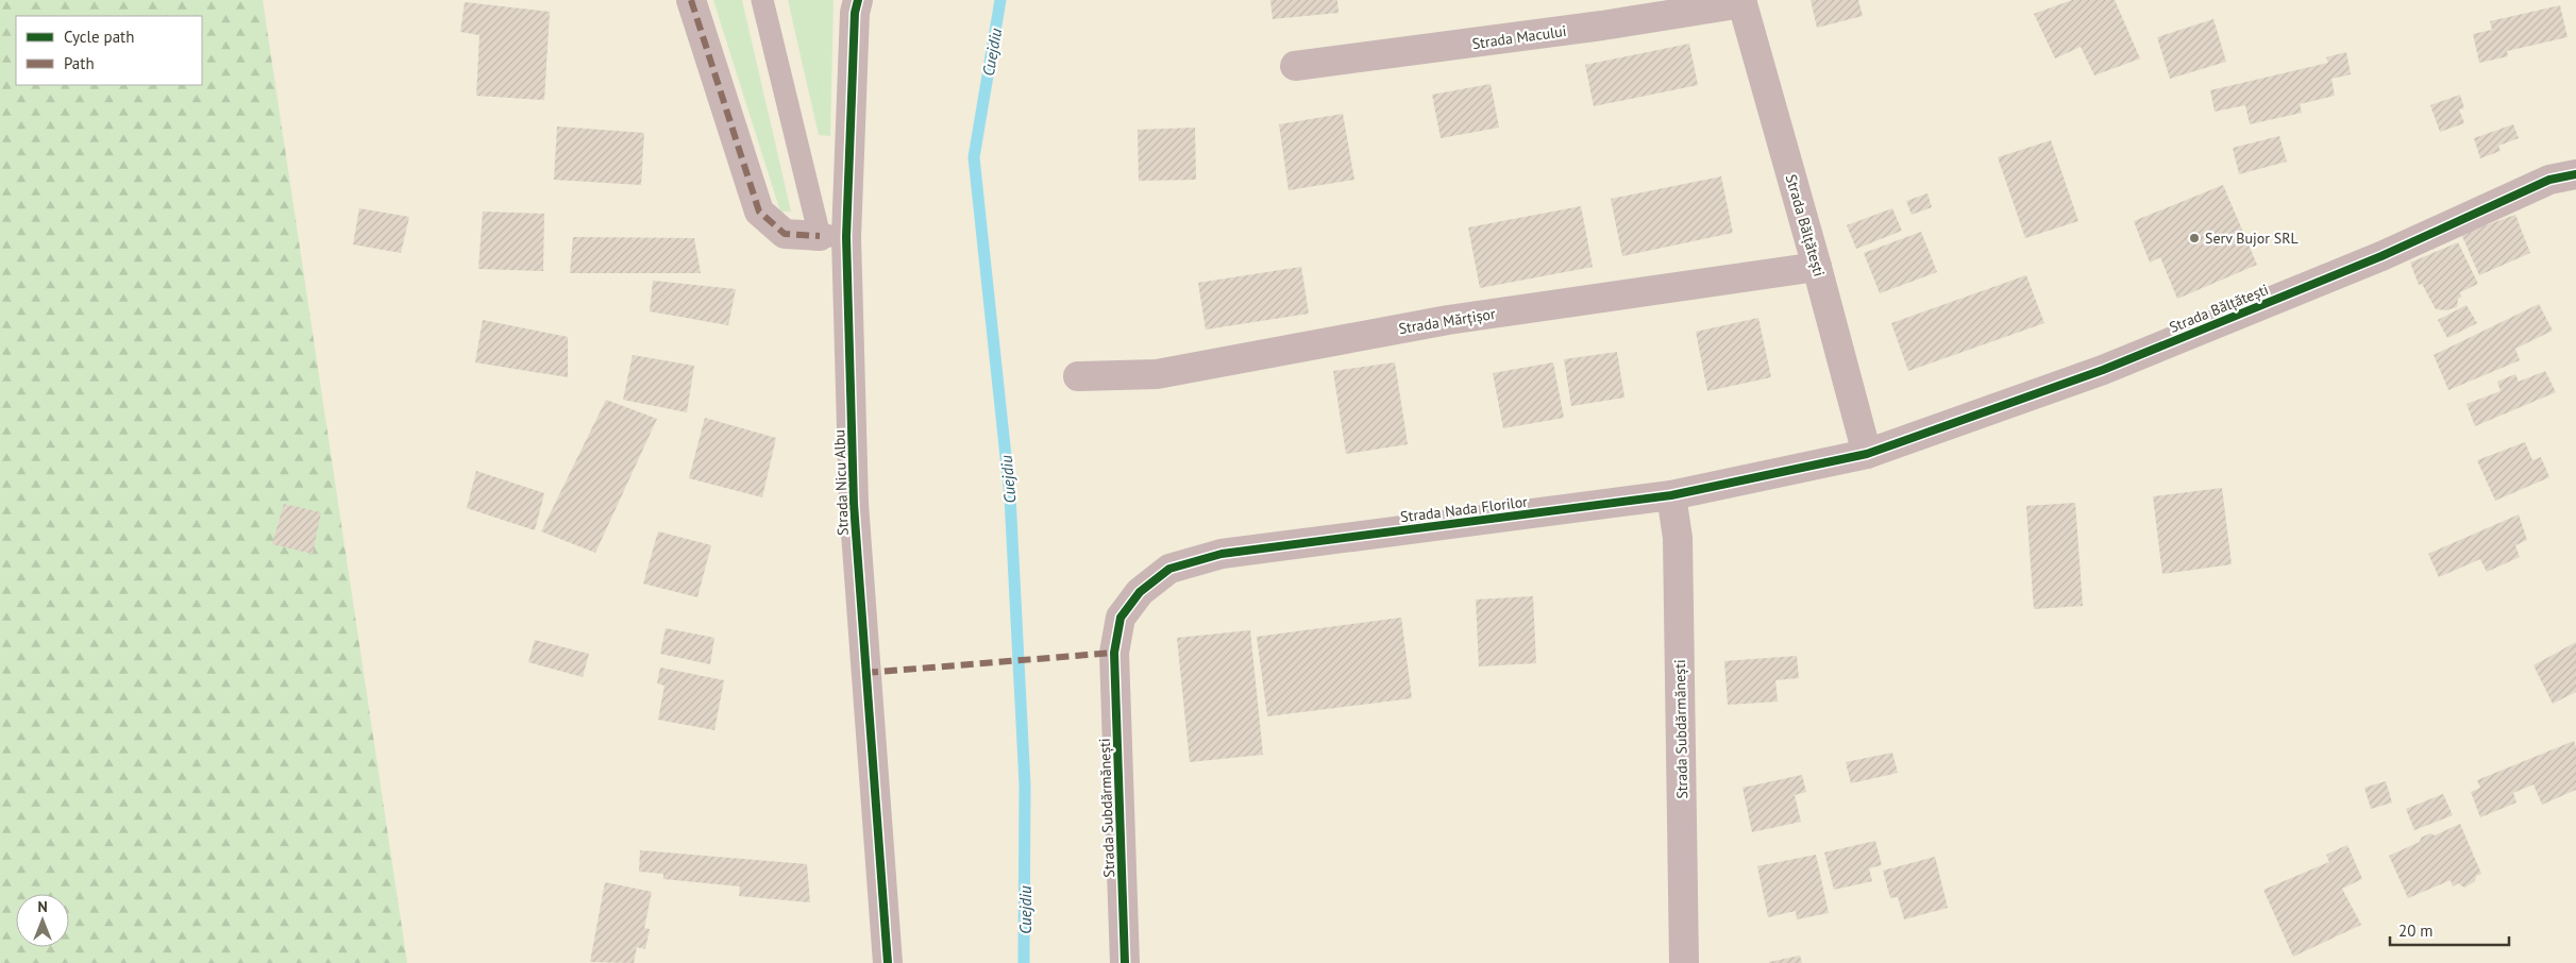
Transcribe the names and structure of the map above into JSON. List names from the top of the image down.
{
  "streets": {
    "street": [
      "Strada Macului",
      "Strada Bălțătești",
      "Strada Mărțișor",
      "Strada Nicu Albu",
      "Strada Nada Florilor",
      "Strada Subdărmănești"
    ]
  },
  "crossings": [
    ["Strada Macului", "Strada Bălțătești"],
    ["Strada Bălțătești", "Strada Mărțișor"],
    ["Strada Bălțătești", "Strada Nada Florilor"],
    ["Strada Nada Florilor", "Strada Subdărmănești"]
  ],
  "water": ["Cuejdiu"],
  "places": ["Serv Bujor SRL"],
  "legend": ["Cycle path", "Path"],
  "scale_bar": "20 m",
  "north": "top"
}
